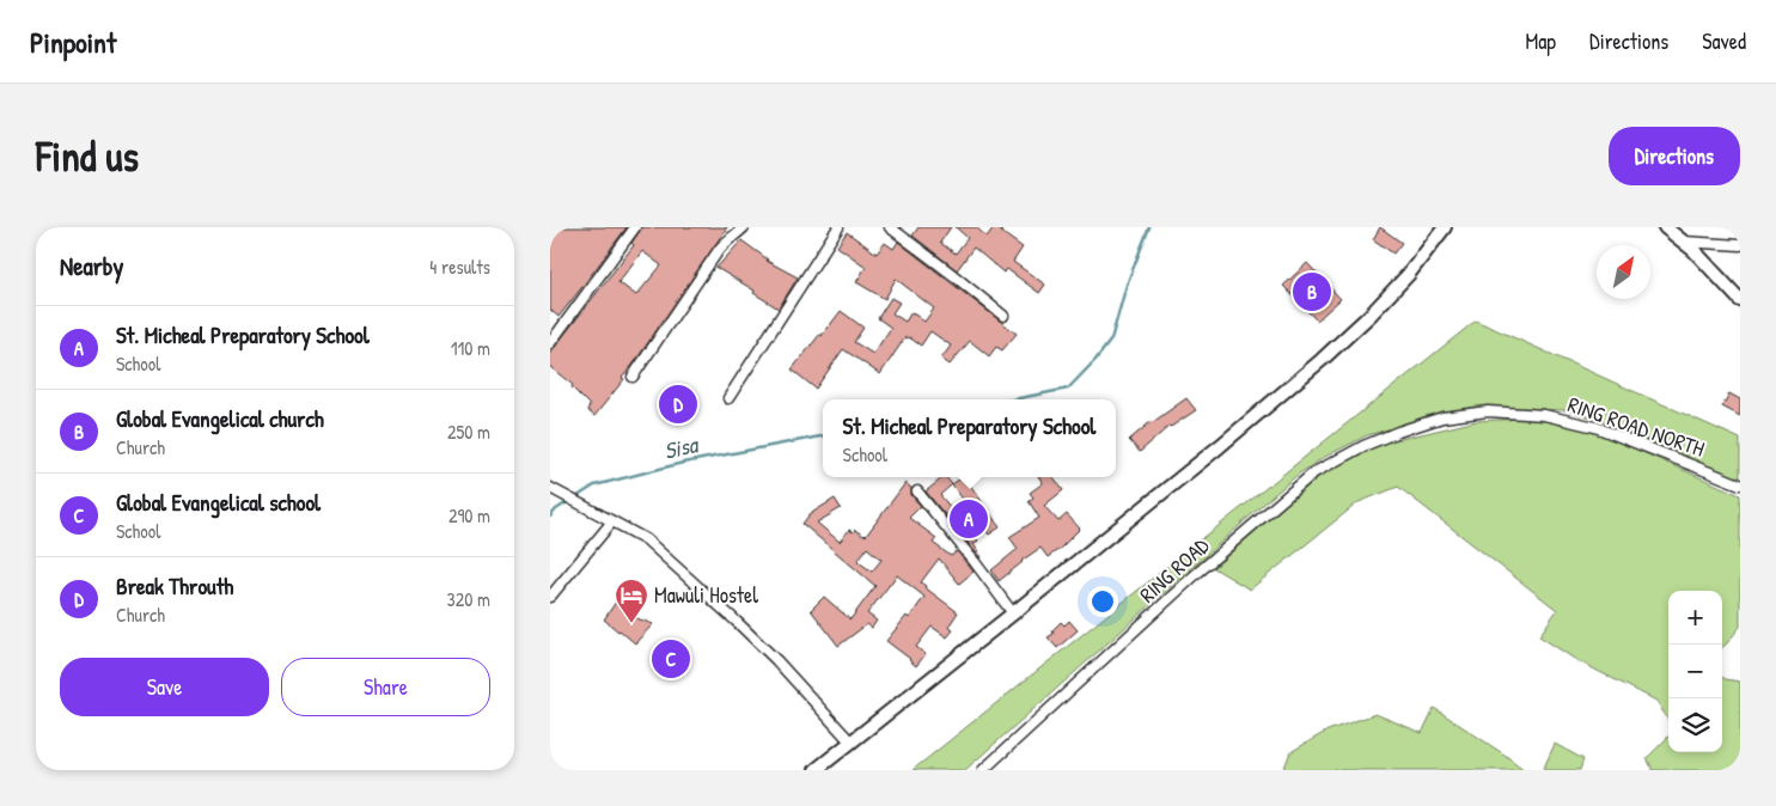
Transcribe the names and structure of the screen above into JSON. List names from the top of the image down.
{
  "streets": {
    "street": ["RING ROAD NORTH", "RING ROAD"]
  },
  "crossings": [
    ["RING ROAD NORTH", "RING ROAD"]
  ],
  "water": ["Sisa"],
  "places": {
    "hotel": ["Mawuli Hostel"]
  },
  "north": "top right",
  "page": {
    "header": "Pinpoint",
    "nav": ["Map", "Directions", "Saved"],
    "buttons": [
      "Directions",
      ["Save", "Share"]
    ],
    "title": "Find us",
    "heading": ["Nearby", "4 results"],
    "pins": [
      "B",
      "D",
      "A",
      "C"
    ],
    "list": [
      {
        "mark": "A",
        "name": "St. Micheal Preparatory School",
        "note": "School",
        "value": "110 m"
      },
      {
        "mark": "B",
        "name": "Global Evangelical church",
        "note": "Church",
        "value": "250 m"
      },
      {
        "mark": "C",
        "name": "Global Evangelical school",
        "note": "School",
        "value": "290 m"
      },
      {
        "mark": "D",
        "name": "Break Throuth",
        "note": "Church",
        "value": "320 m"
      }
    ],
    "popup": ["St. Micheal Preparatory School", "School"],
    "map_buttons": ["+", "−"]
  }
}
